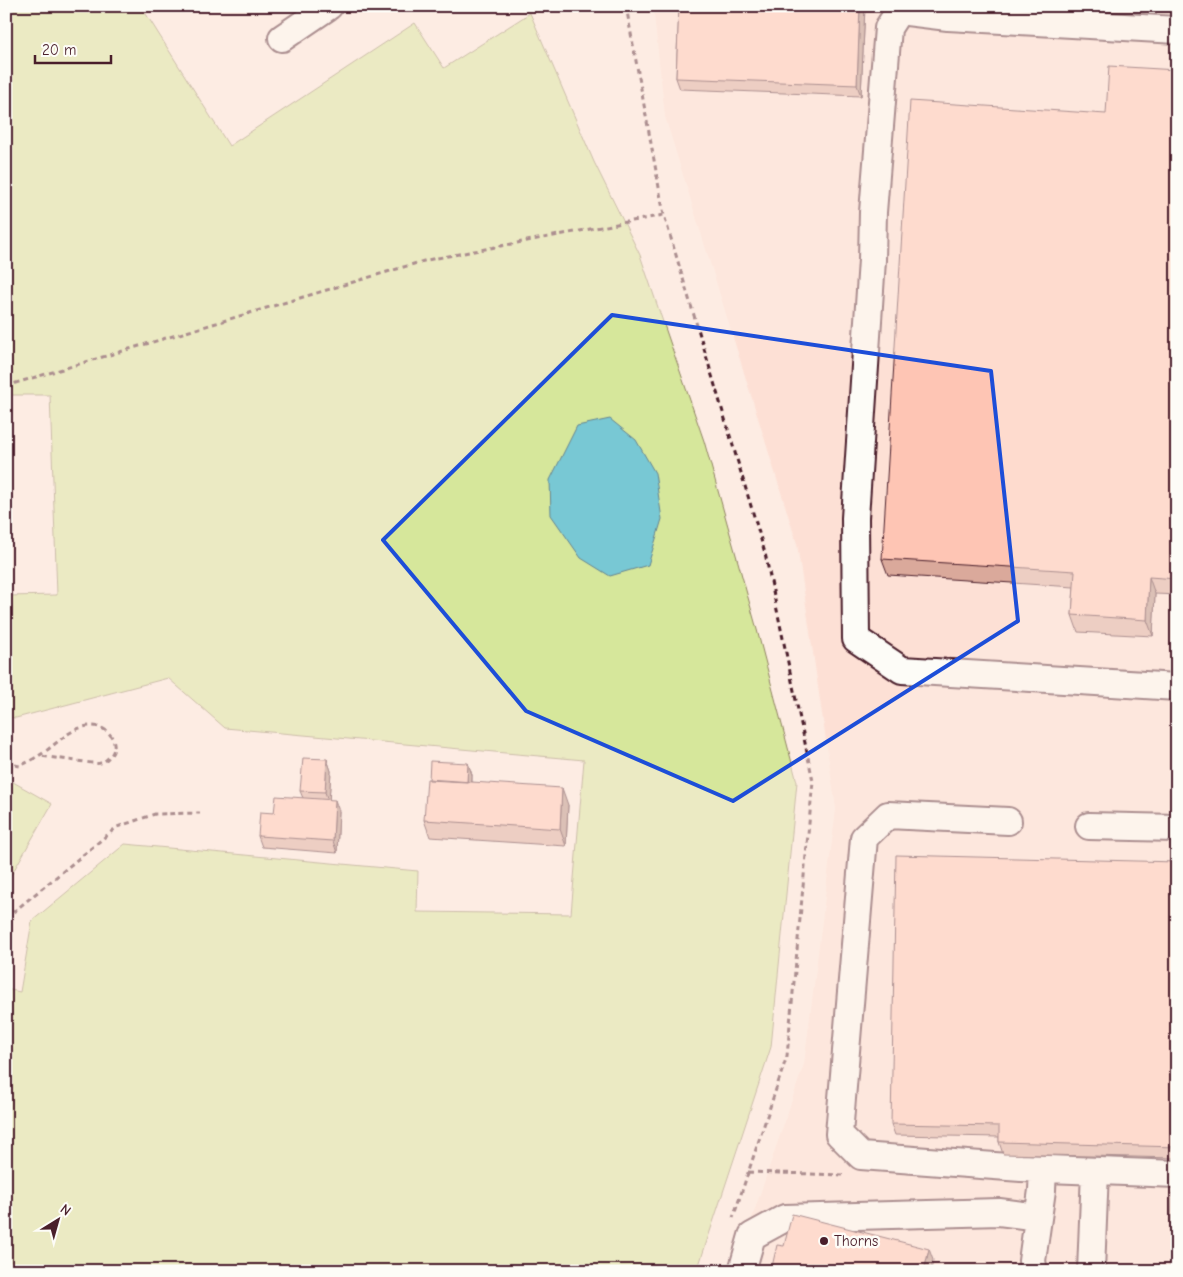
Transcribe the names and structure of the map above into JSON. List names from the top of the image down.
{
  "places": ["Thorns"],
  "scale_bar": "20 m",
  "north": "top right"
}
